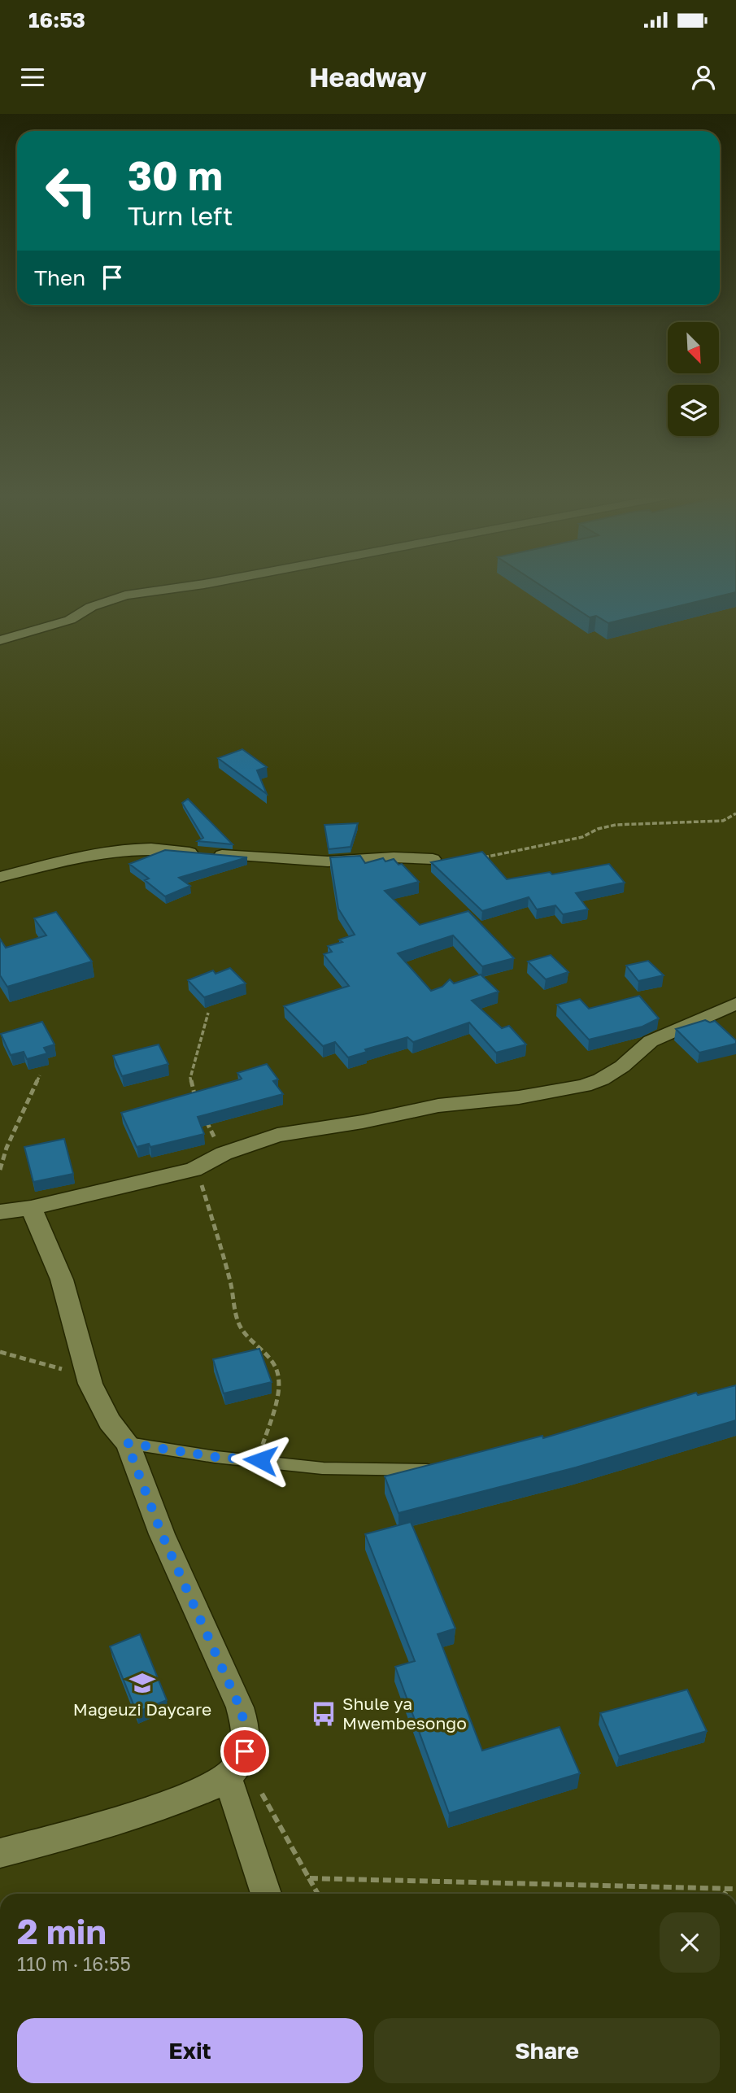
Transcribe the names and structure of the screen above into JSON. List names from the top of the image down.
{
  "places": {
    "school or university": ["Mageuzi Daycare"],
    "bus stop": ["Shule ya Mwembesongo"]
  },
  "north": "bottom right",
  "page": {
    "status": "16:53",
    "header": "Headway",
    "turn": ["30 m", "Turn left"],
    "then": "Then",
    "heading": ["2 min", "110 m · 16:55"],
    "buttons": ["Exit", "Share"]
  }
}
